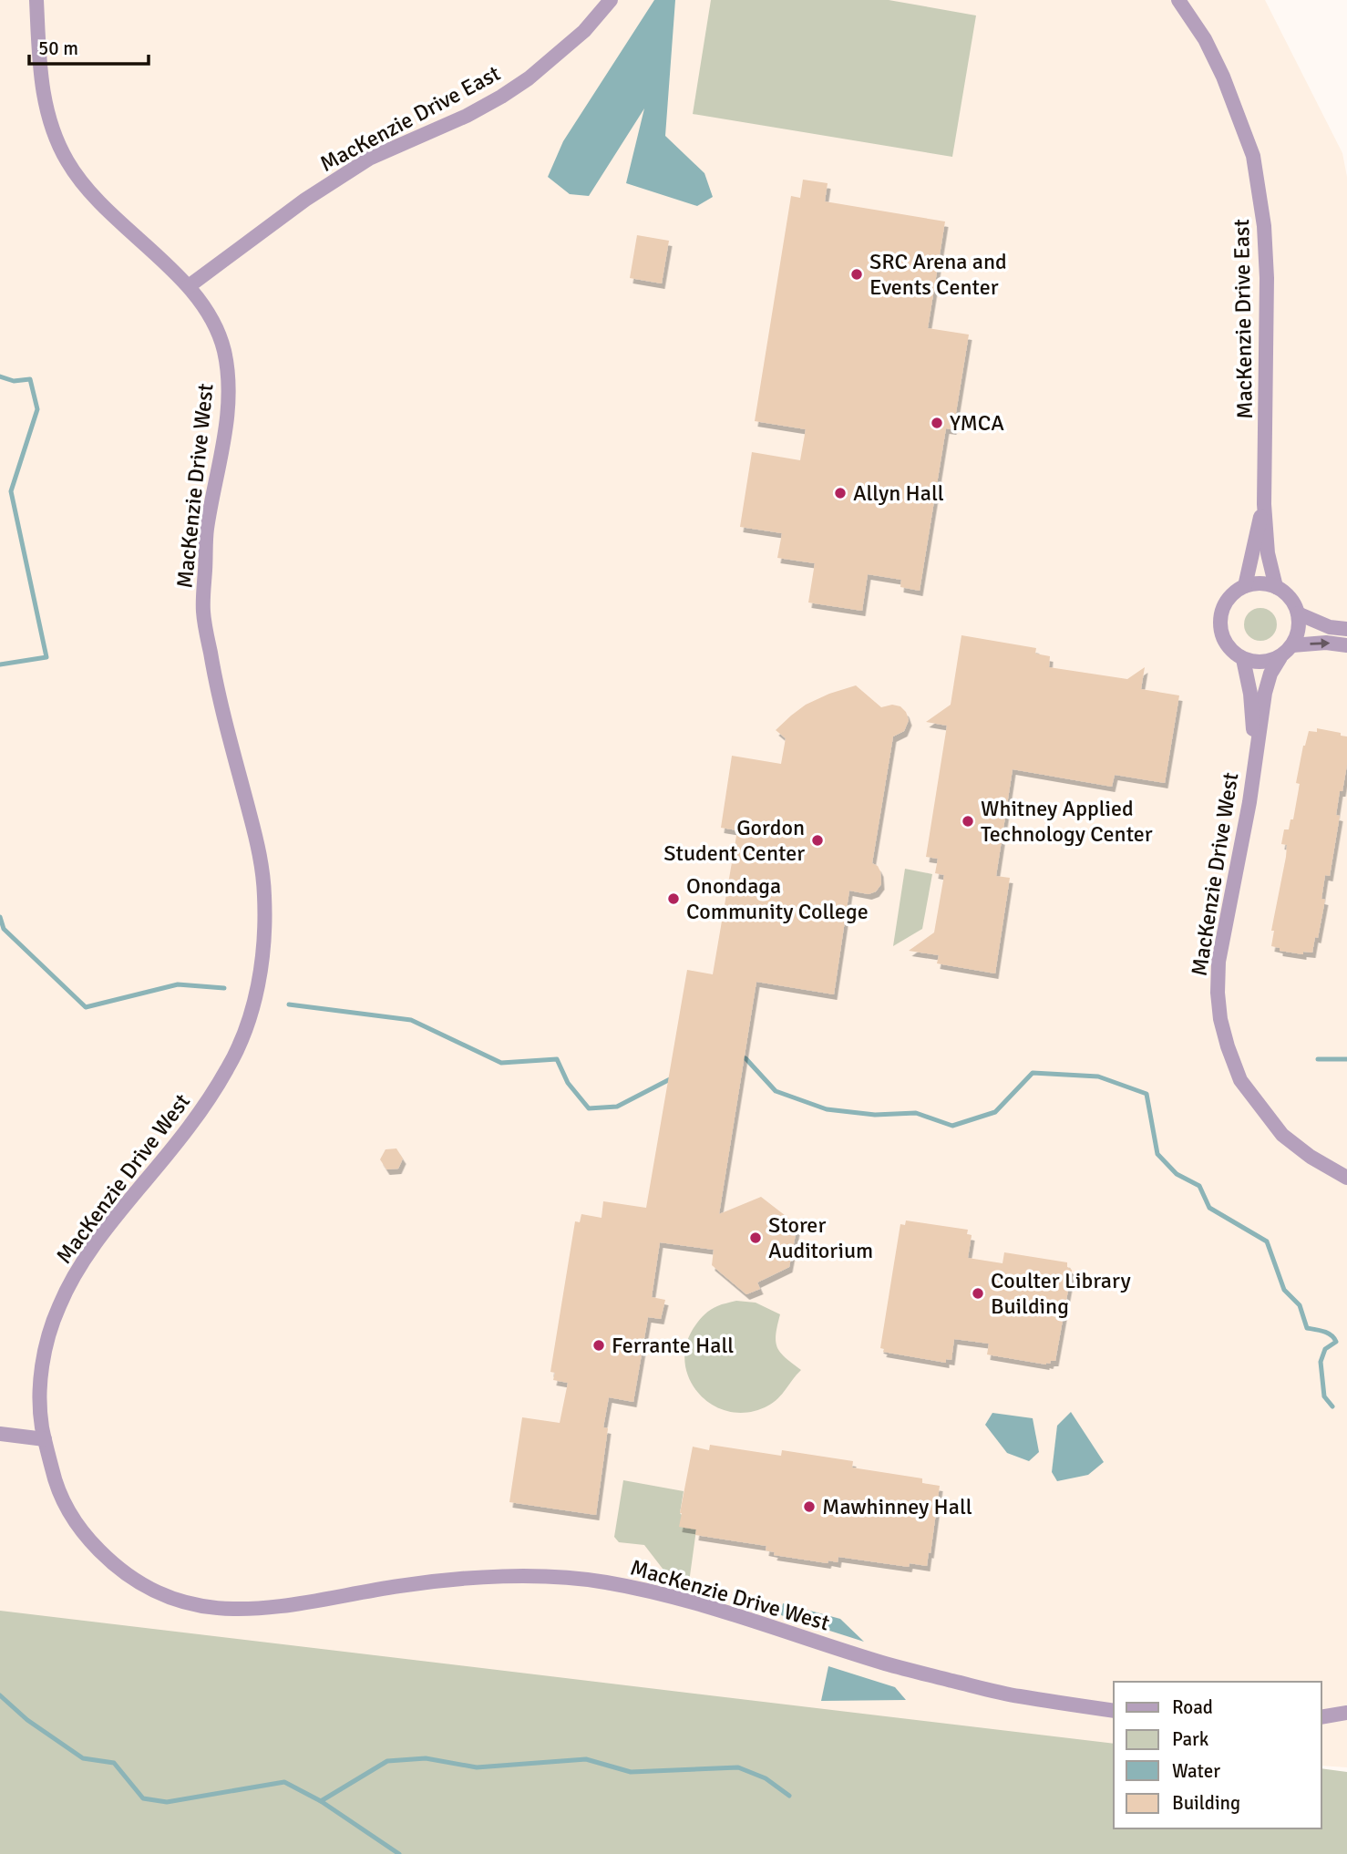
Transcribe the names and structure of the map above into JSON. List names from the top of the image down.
{
  "streets": {
    "street": ["MacKenzie Drive East", "MacKenzie Drive West"]
  },
  "crossings": [
    ["MacKenzie Drive East", "MacKenzie Drive West"]
  ],
  "places": [
    "SRC Arena and Events Center",
    "YMCA",
    "Allyn Hall",
    "Whitney Applied Technology Center",
    "Gordon Student Center",
    "Onondaga Community College",
    "Storer Auditorium",
    "Coulter Library Building",
    "Ferrante Hall",
    "Mawhinney Hall"
  ],
  "legend": [
    "Road",
    "Park",
    "Water",
    "Building"
  ],
  "scale_bar": "50 m"
}
